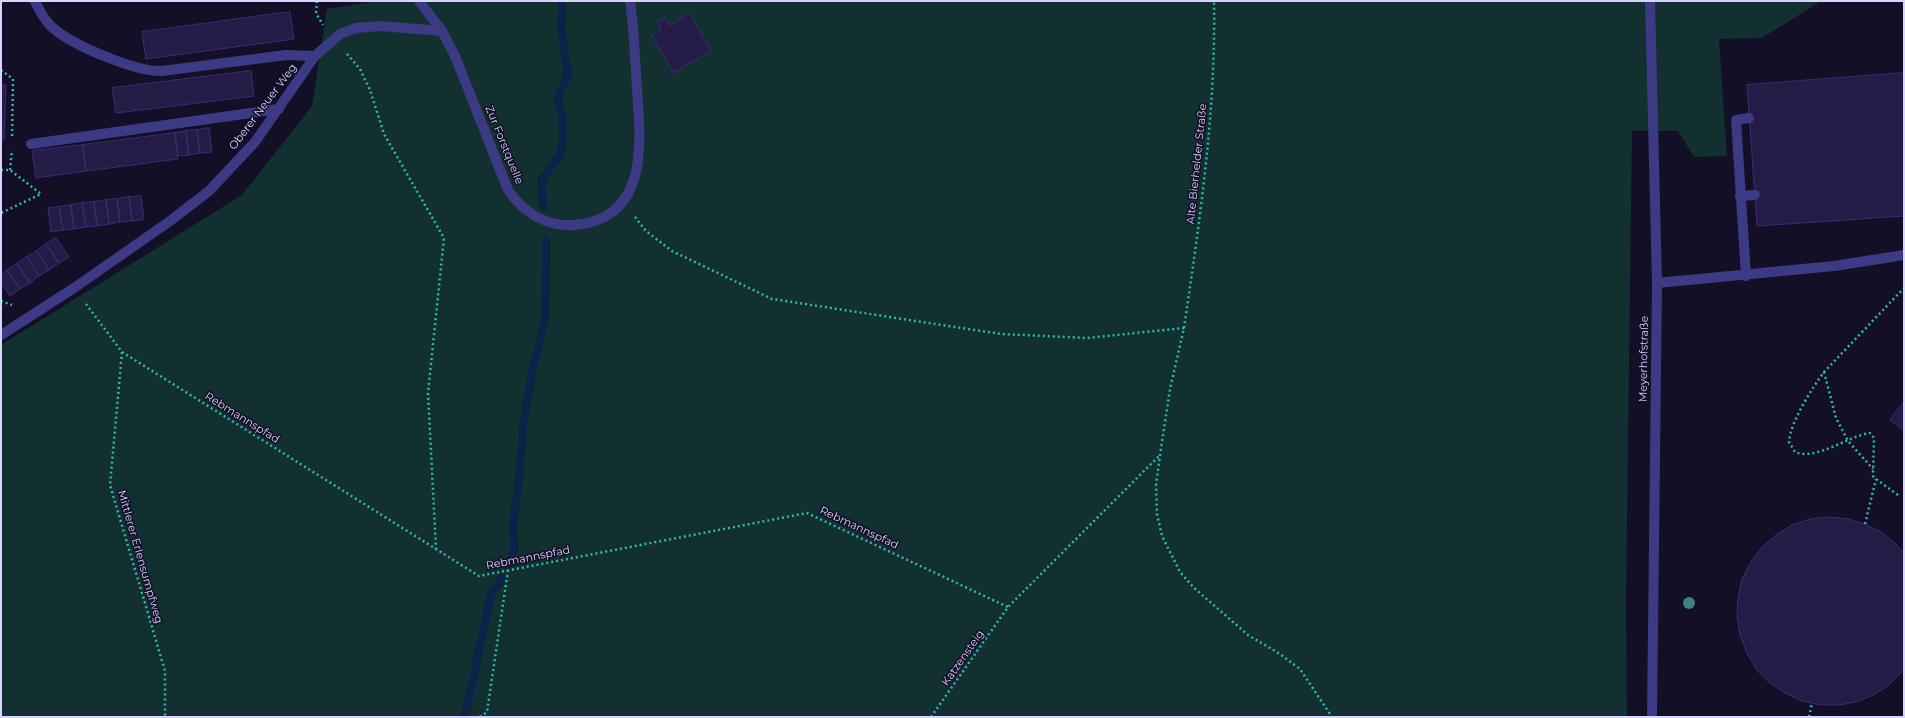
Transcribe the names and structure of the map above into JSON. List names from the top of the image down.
{
  "streets": {
    "street": ["Oberer Neuer Weg", "Zur Forstquelle", "Meyerhofstraße"],
    "path": [
      "Alte Bierhelder Straße",
      "Rebmannspfad",
      "Mittlerer Erlensumpfweg",
      "Katzensteig"
    ]
  },
  "crossings": [
    ["Oberer Neuer Weg", "Zur Forstquelle"],
    ["Oberer Neuer Weg", "Rebmannspfad"],
    ["Alte Bierhelder Straße", "Katzensteig"],
    ["Rebmannspfad", "Mittlerer Erlensumpfweg"],
    ["Rebmannspfad", "Katzensteig"]
  ]
}
